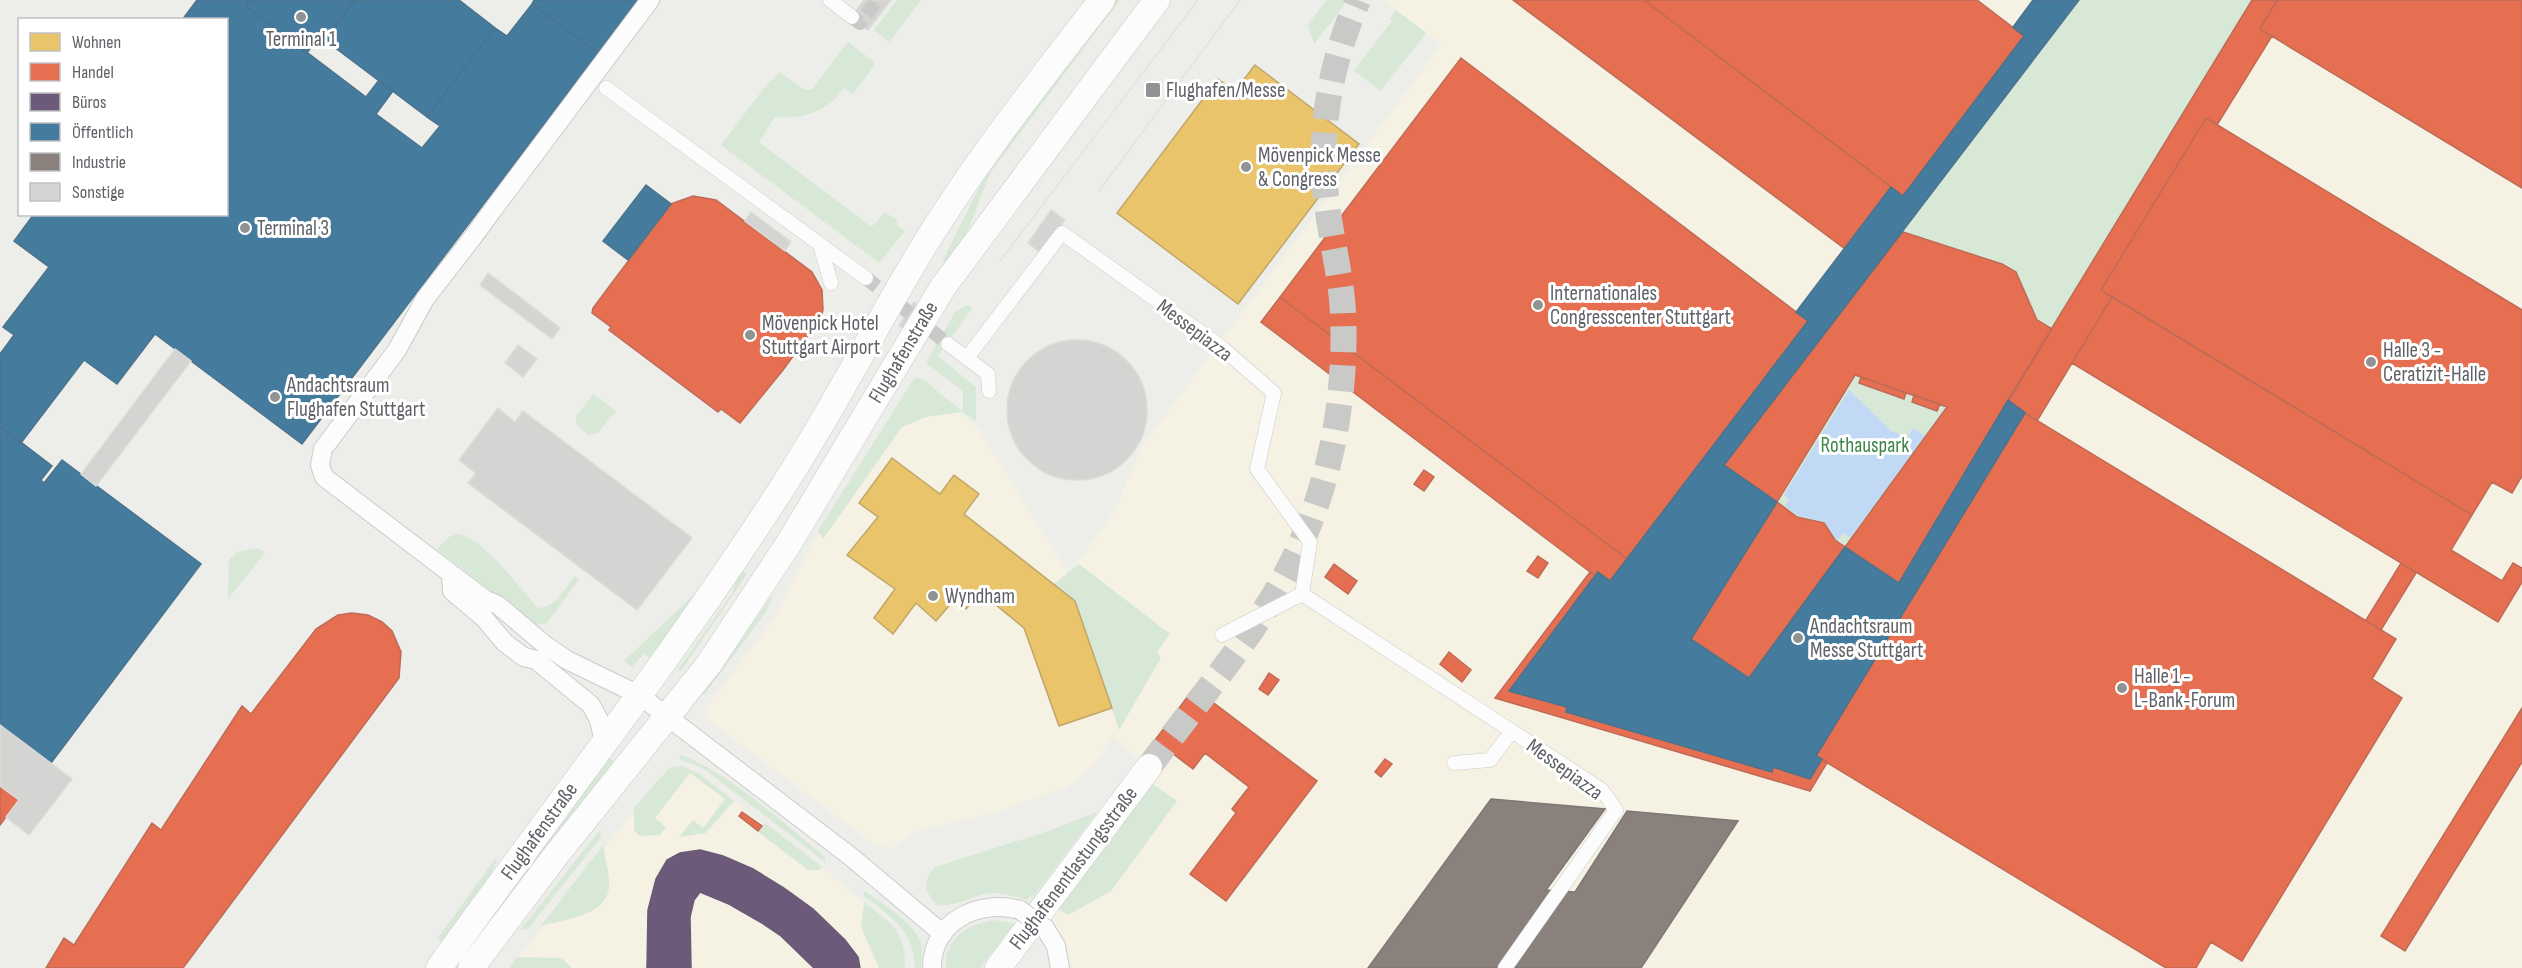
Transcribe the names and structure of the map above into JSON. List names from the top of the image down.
{
  "streets": {
    "main road": ["Flughafenstraße", "Flughafenentlastungsstraße"],
    "street": ["Messepiazza"]
  },
  "parks": ["Rothauspark"],
  "places": {
    "other": [
      "Terminal 1",
      "Mövenpick Messe & Congress",
      "Terminal 3",
      "Internationales Congresscenter Stuttgart",
      "Mövenpick Hotel Stuttgart Airport",
      "Halle 3 - Ceratizit-Halle",
      "Andachtsraum Flughafen Stuttgart",
      "Wyndham",
      "Andachtsraum Messe Stuttgart",
      "Halle 1 - L-Bank-Forum"
    ],
    "transit": ["Flughafen/Messe"]
  },
  "legend": [
    "Wohnen",
    "Handel",
    "Büros",
    "Öffentlich",
    "Industrie",
    "Sonstige"
  ]
}
